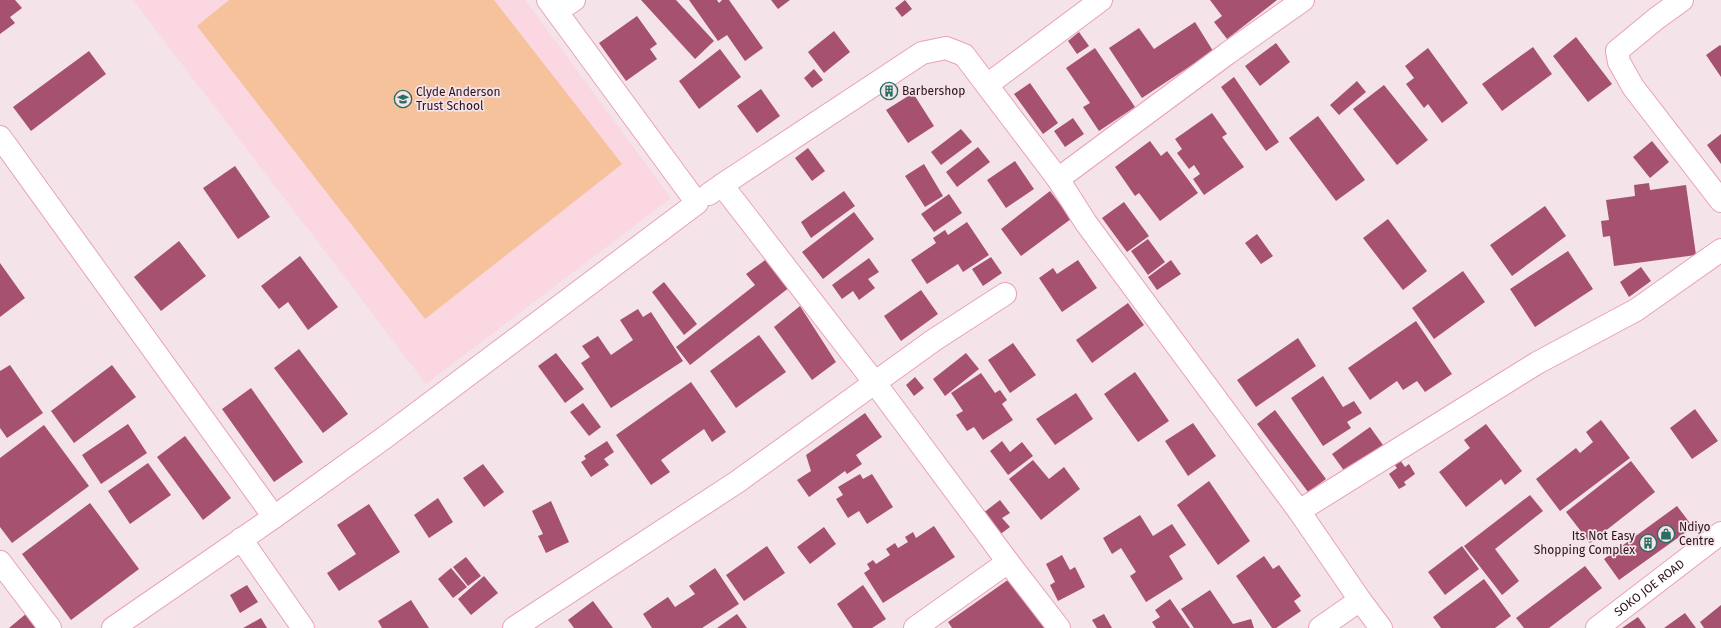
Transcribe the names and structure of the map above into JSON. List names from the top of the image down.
{
  "streets": {
    "street": ["SOKO JOE ROAD"]
  },
  "places": {
    "building": ["Barbershop", "Its Not Easy Shopping Complex"],
    "school or university": ["Clyde Anderson Trust School"],
    "shop": ["Ndiyo Centre"]
  }
}
